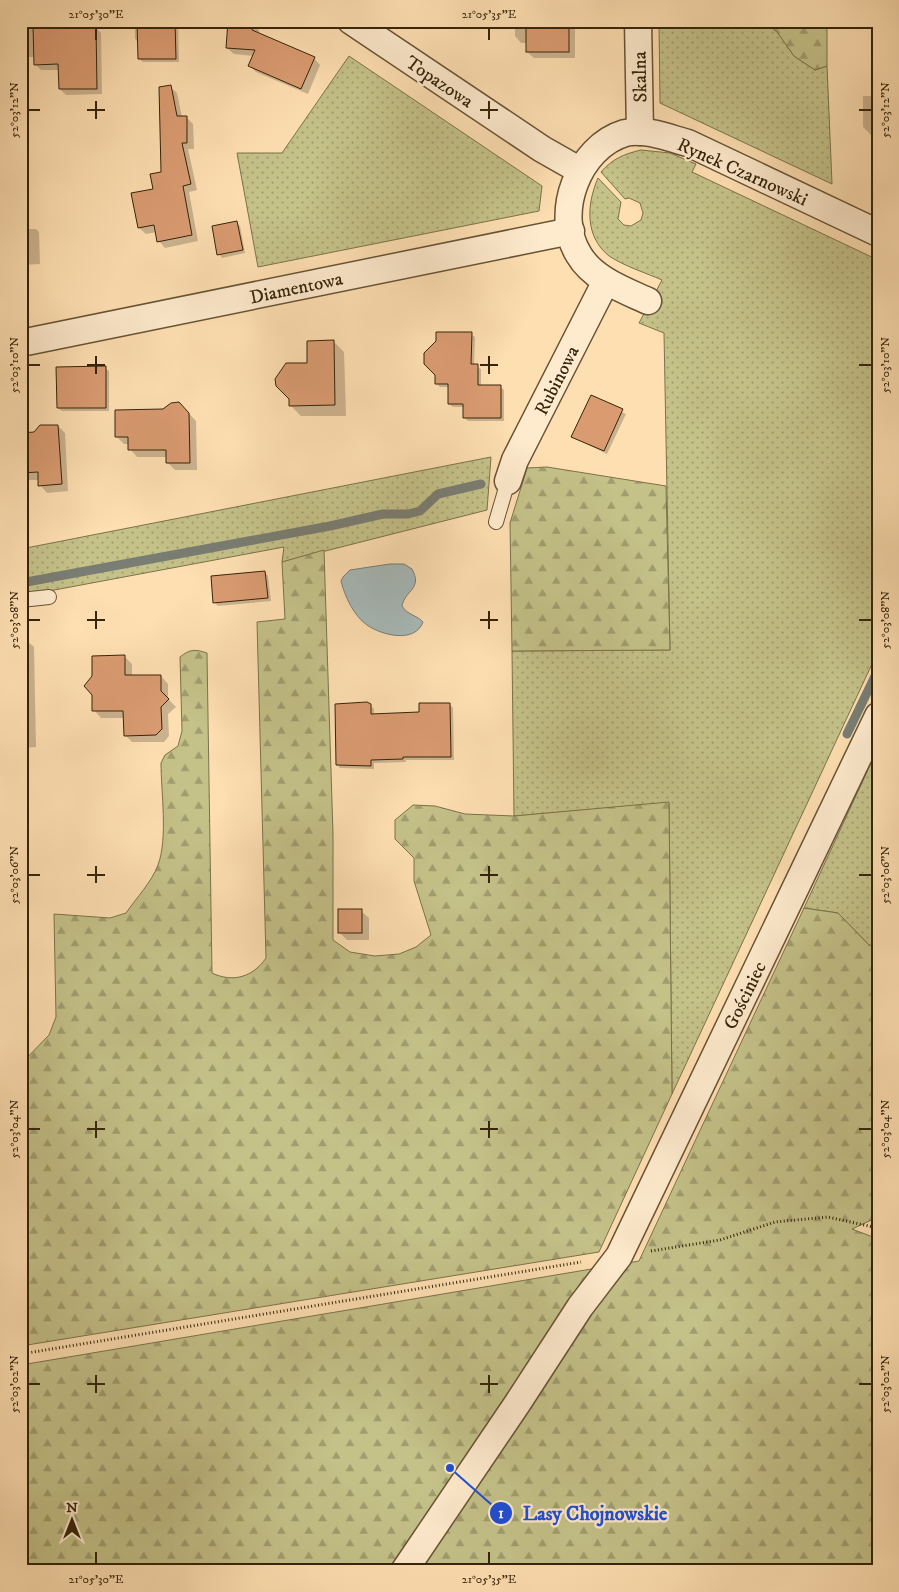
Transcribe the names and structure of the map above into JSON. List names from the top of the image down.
{
  "streets": {
    "street": [
      "Skalna",
      "Topazowa",
      "Rynek Czarnowski",
      "Diamentowa",
      "Rubinowa",
      "Gościniec"
    ]
  },
  "crossings": [
    ["Skalna", "Rynek Czarnowski"],
    ["Topazowa", "Rynek Czarnowski"],
    ["Rynek Czarnowski", "Diamentowa"],
    ["Rynek Czarnowski", "Rubinowa"]
  ],
  "places": ["Lasy Chojnowskie"],
  "north": "top",
  "coordinates": [
    "21°05'30\"E",
    "21°05'35\"E",
    "52°03'12\"N",
    "52°03'10\"N",
    "52°03'08\"N",
    "52°03'06\"N",
    "52°03'04\"N",
    "52°03'02\"N"
  ]
}
